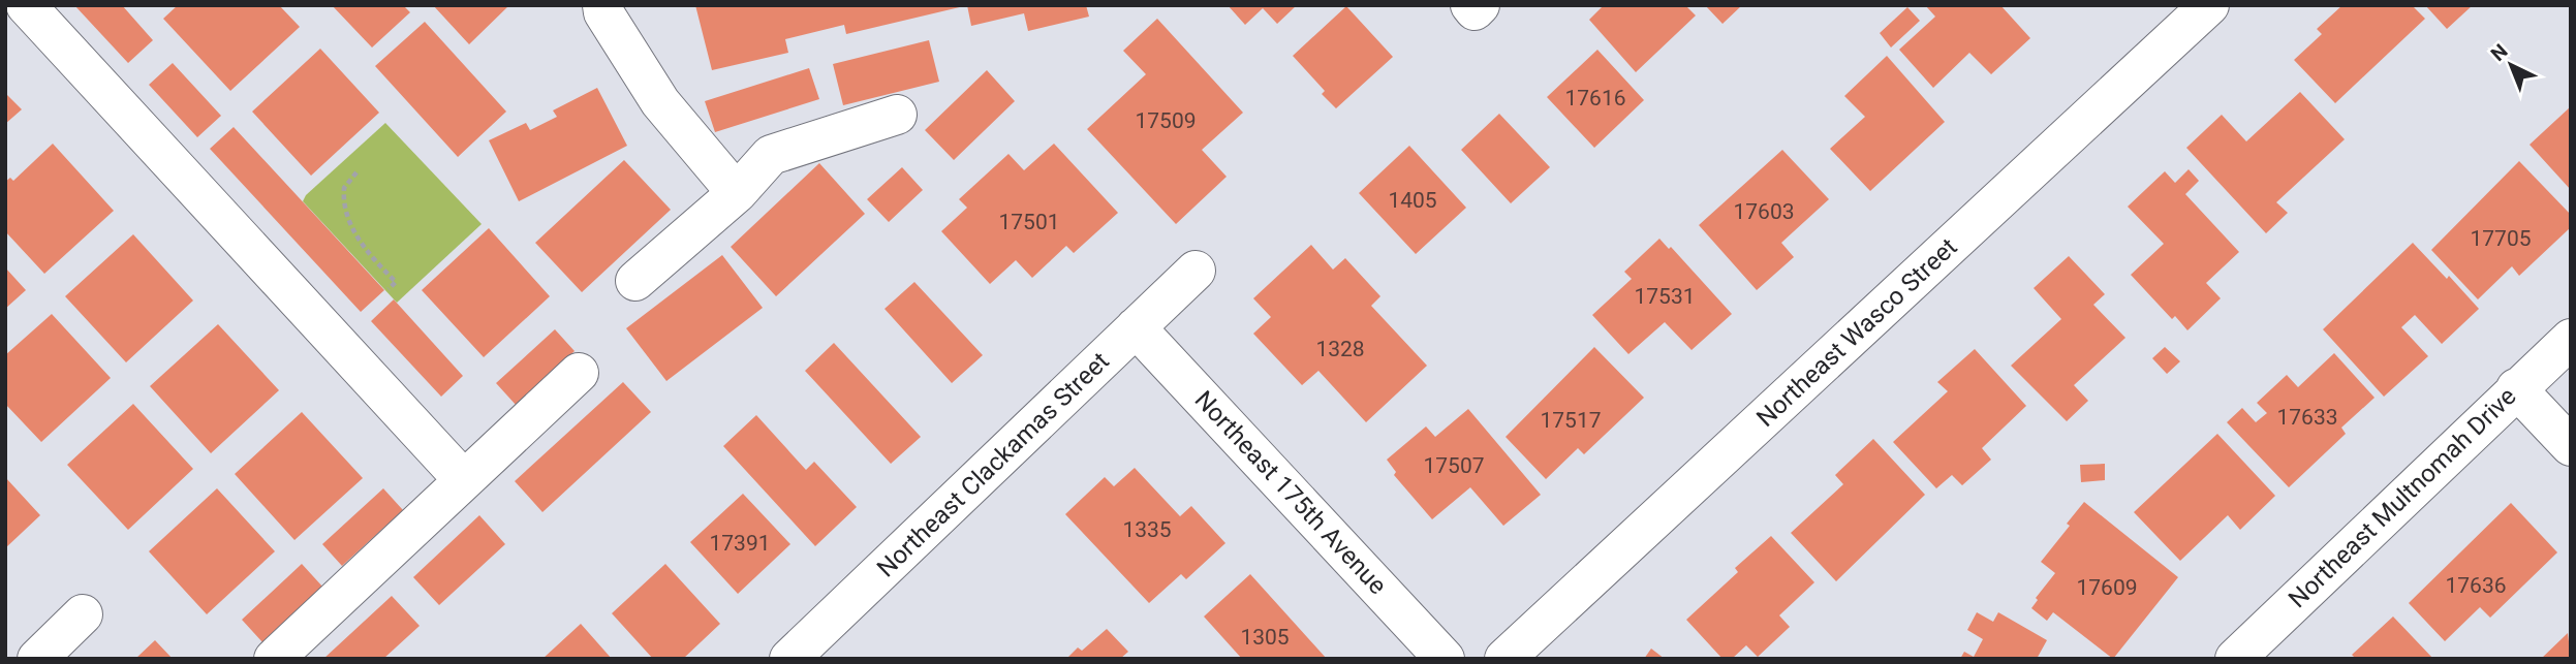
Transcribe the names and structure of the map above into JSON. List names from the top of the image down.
{
  "streets": {
    "street": [
      "Northeast Wasco Street",
      "Northeast Clackamas Street",
      "Northeast 175th Avenue",
      "Northeast Multnomah Drive"
    ]
  },
  "crossings": [
    ["Northeast Clackamas Street", "Northeast 175th Avenue"]
  ],
  "house_numbers": [
    "17616",
    "17509",
    "1405",
    "17603",
    "17501",
    "17705",
    "17531",
    "1328",
    "17633",
    "17517",
    "17507",
    "1335",
    "17391",
    "17636",
    "17609",
    "1305"
  ],
  "north": "top left"
}
